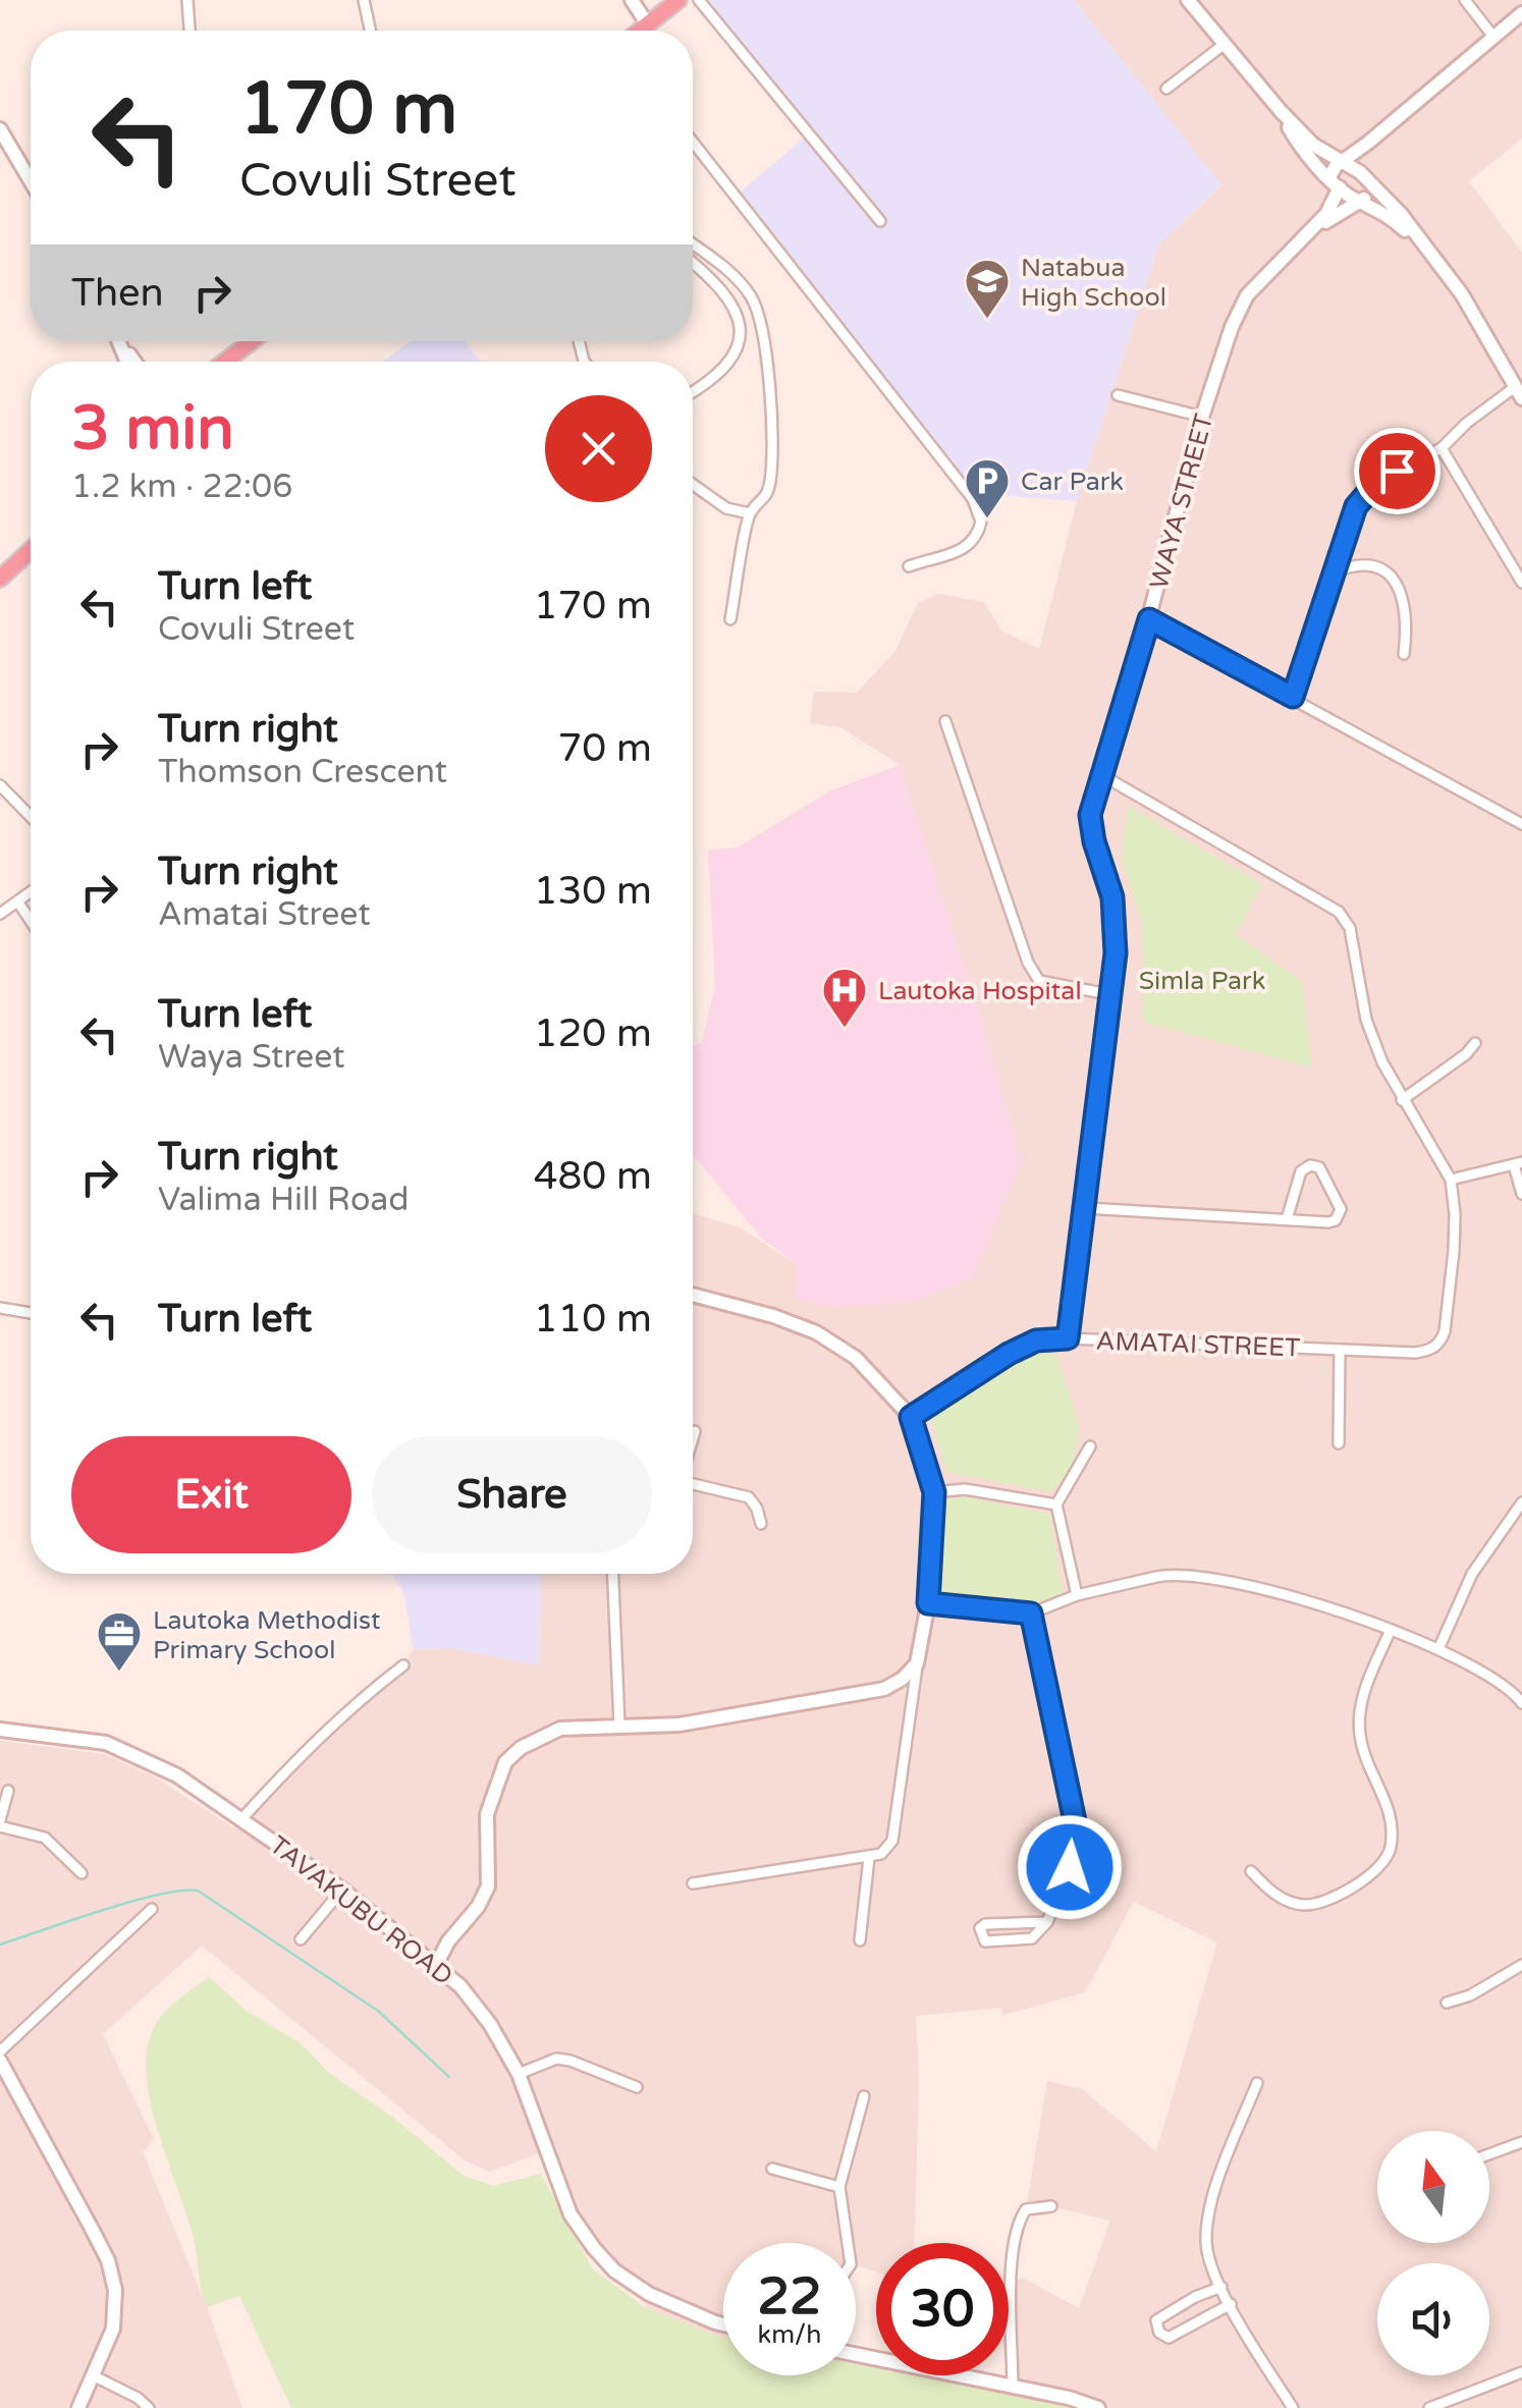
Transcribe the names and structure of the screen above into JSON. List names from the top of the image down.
{
  "streets": {
    "main road": ["WAYA STREET", "AMATAI STREET", "TAVAKUBU ROAD"]
  },
  "crossings": [
    ["WAYA STREET", "AMATAI STREET"]
  ],
  "parks": ["Simla Park"],
  "places": {
    "school or university": ["Natabua High School"],
    "parking": ["Car Park"],
    "hospital": ["Lautoka Hospital"],
    "office": ["Lautoka Methodist Primary School"]
  },
  "north": "top",
  "page": {
    "turn": ["170 m", "Covuli Street"],
    "then": "Then",
    "heading": ["3 min", "1.2 km · 22:06"],
    "list": [
      {
        "name": "Turn left",
        "note": "Covuli Street",
        "value": "170 m"
      },
      {
        "name": "Turn right",
        "note": "Thomson Crescent",
        "value": "70 m"
      },
      {
        "name": "Turn right",
        "note": "Amatai Street",
        "value": "130 m"
      },
      {
        "name": "Turn left",
        "note": "Waya Street",
        "value": "120 m"
      },
      {
        "name": "Turn right",
        "note": "Valima Hill Road",
        "value": "480 m"
      },
      {
        "name": "Turn left",
        "value": "110 m"
      }
    ],
    "buttons": ["Exit", "Share"],
    "speed": "22 km/h",
    "limit": "30"
  }
}
